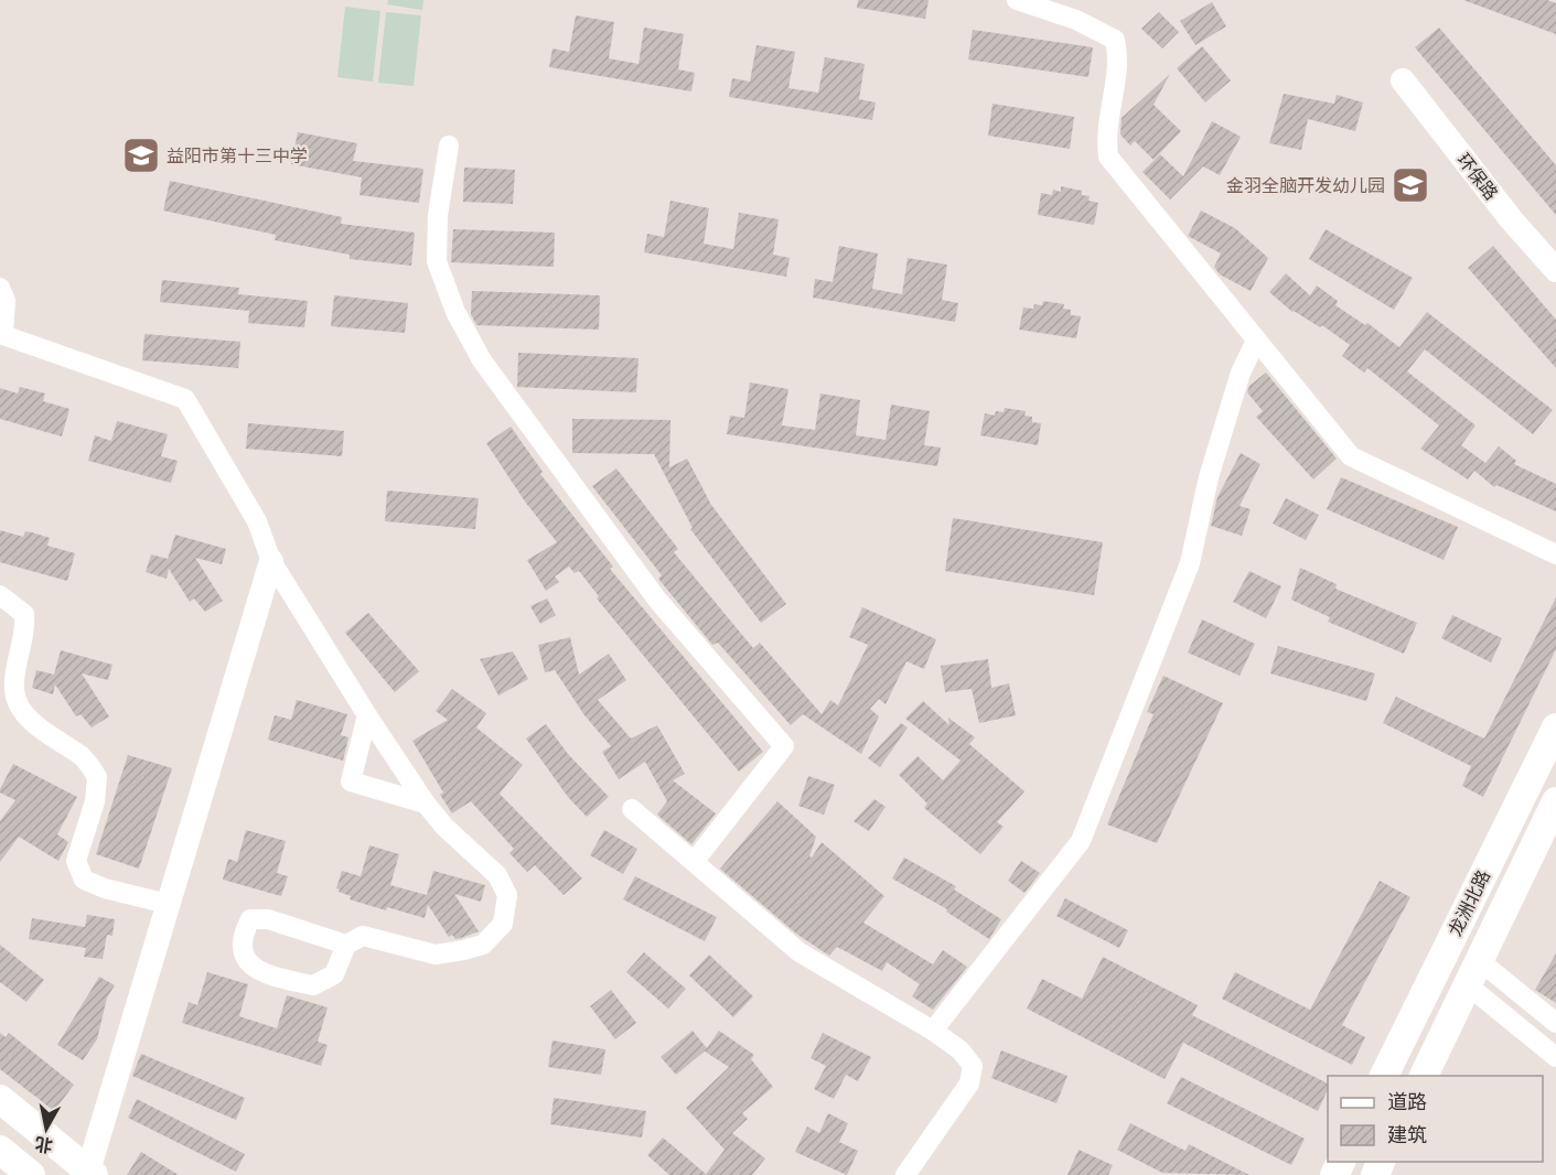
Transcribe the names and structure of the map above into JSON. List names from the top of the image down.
{
  "streets": {
    "main road": ["龙洲北路"],
    "street": ["环保路"]
  },
  "places": {
    "school or university": ["益阳市第十三中学", "金羽全脑开发幼儿园"]
  },
  "legend": ["道路", "建筑"],
  "north": "bottom"
}
